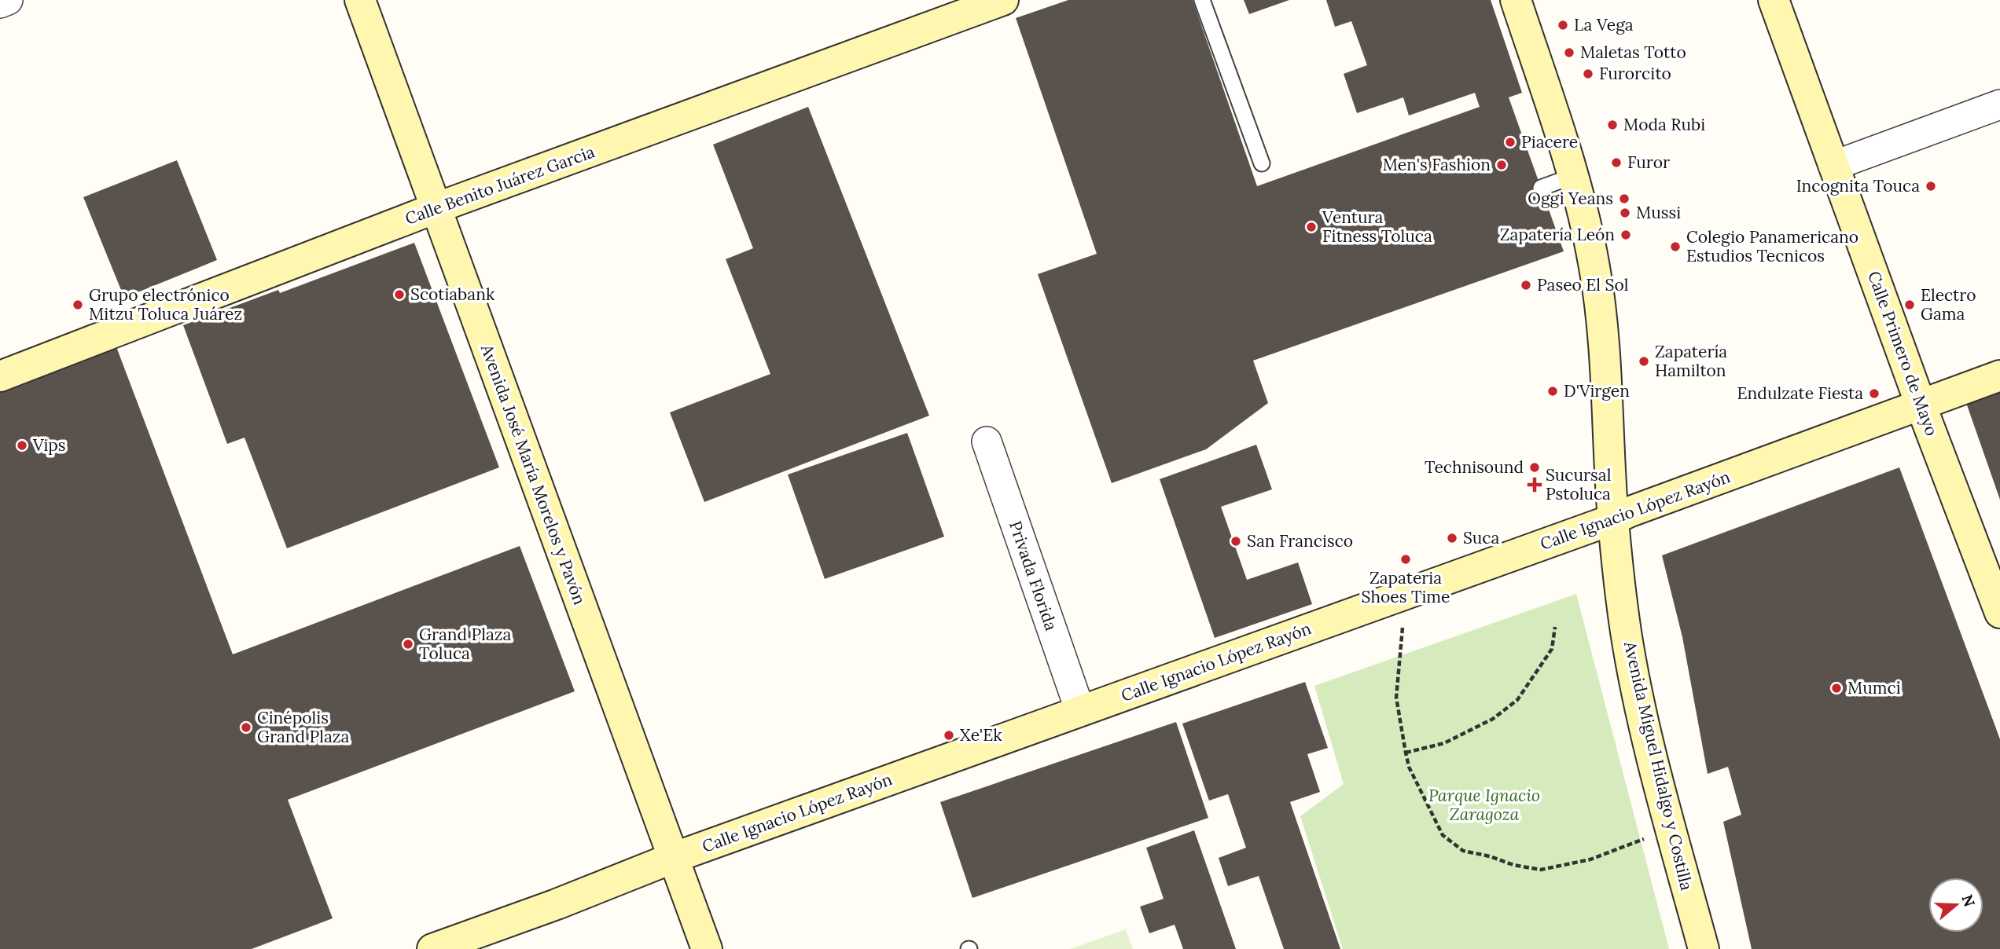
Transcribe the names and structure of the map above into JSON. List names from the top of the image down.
{
  "streets": {
    "main road": [
      "Calle Benito Juárez Garcia",
      "Calle Primero de Mayo",
      "Avenida José María Morelos y Pavón",
      "Calle Ignacio López Rayón",
      "Avenida Miguel Hidalgo y Costilla"
    ],
    "street": ["Privada Florida"]
  },
  "crossings": [
    ["Calle Benito Juárez Garcia", "Avenida José María Morelos y Pavón"],
    ["Calle Primero de Mayo", "Calle Ignacio López Rayón"],
    ["Avenida José María Morelos y Pavón", "Calle Ignacio López Rayón"],
    ["Calle Ignacio López Rayón", "Privada Florida"],
    ["Calle Ignacio López Rayón", "Avenida Miguel Hidalgo y Costilla"]
  ],
  "parks": ["Parque Ignacio Zaragoza"],
  "places": {
    "other": [
      "La Vega",
      "Maletas Totto",
      "Furorcito",
      "Moda Rubi",
      "Piacere",
      "Furor",
      "Men's Fashion",
      "Incognita Touca",
      "Oggi Yeans",
      "Mussi",
      "Ventura Fitness Toluca",
      "Zapatería León",
      "Colegio Panamericano Estudios Tecnicos",
      "Paseo El Sol",
      "Scotiabank",
      "Grupo electrónico Mitzu Toluca Juárez",
      "Electro Gama",
      "Zapatería Hamilton",
      "D'Virgen",
      "Endulzate Fiesta",
      "Vips",
      "Technisound",
      "Suca",
      "San Francisco",
      "Zapateria Shoes Time",
      "Grand Plaza Toluca",
      "Mumci",
      "Cinépolis Grand Plaza",
      "Xe'Ek"
    ],
    "health": ["Sucursal Pstoluca"]
  },
  "north": "right"
}
